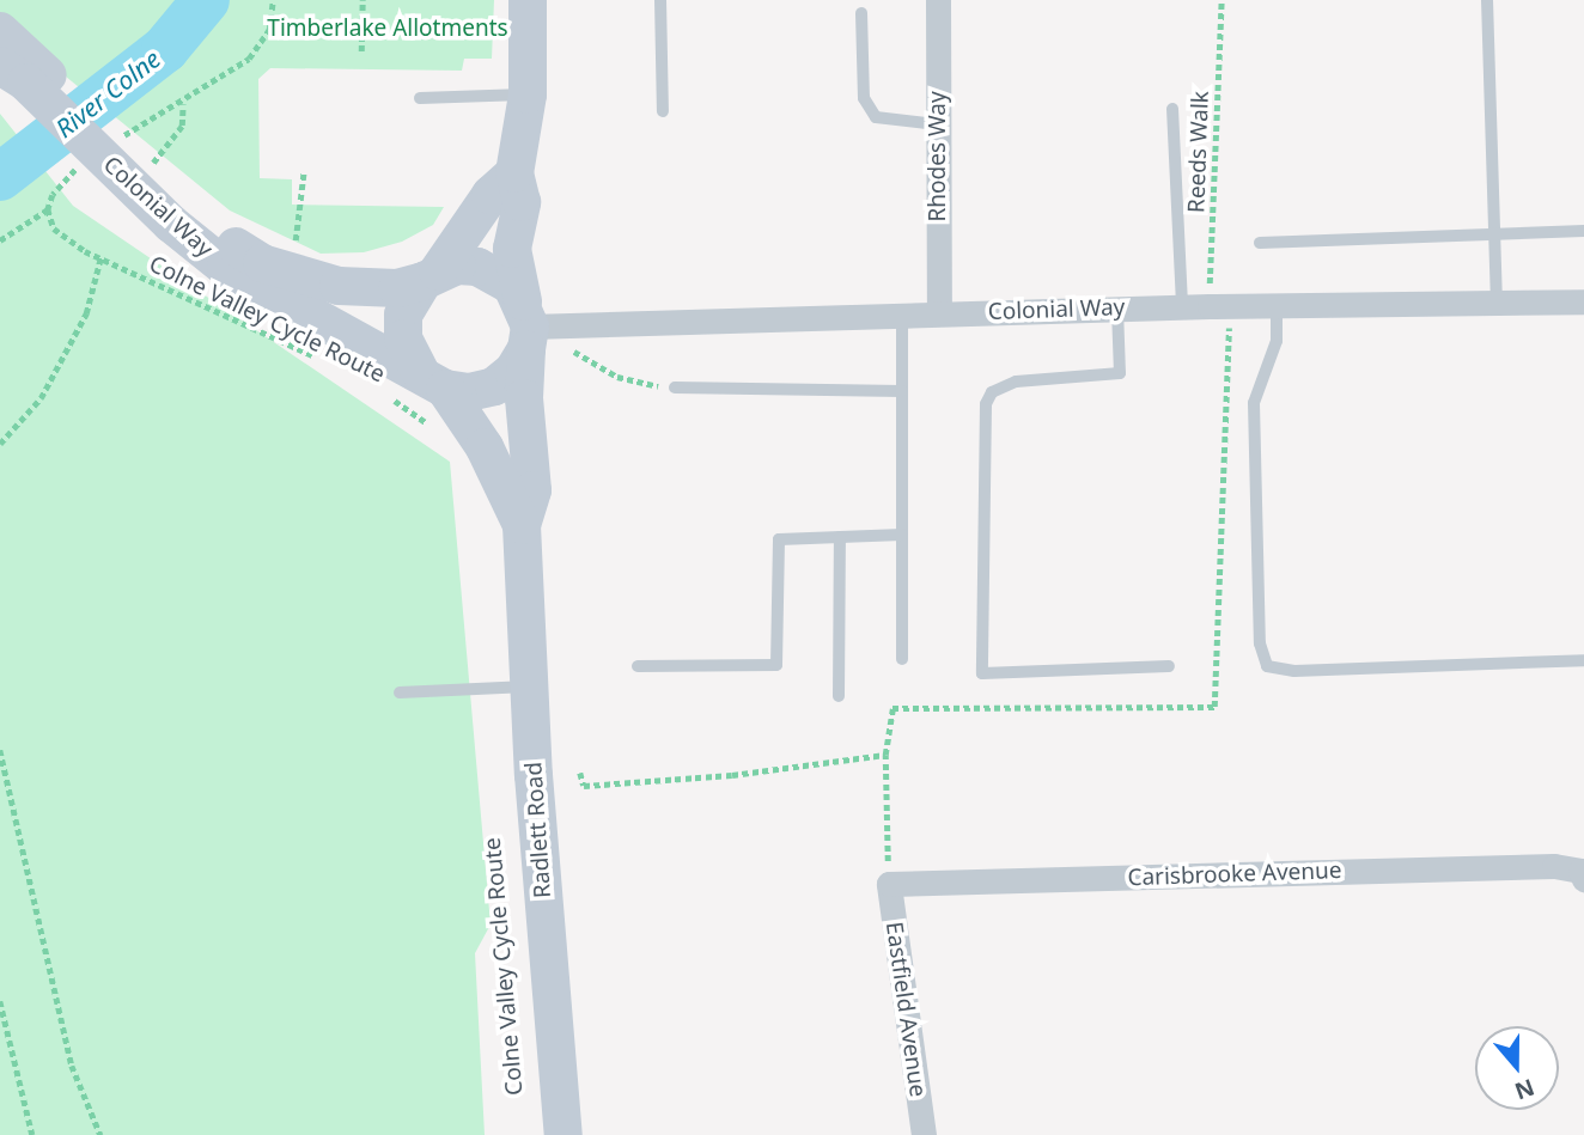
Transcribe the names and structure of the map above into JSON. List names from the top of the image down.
{
  "streets": {
    "street": [
      "Rhodes Way",
      "Colonial Way",
      "Radlett Road",
      "Carisbrooke Avenue",
      "Eastfield Avenue"
    ],
    "path": ["Reeds Walk", "Colne Valley Cycle Route"]
  },
  "crossings": [
    ["Reeds Walk", "Colonial Way"],
    ["Rhodes Way", "Colonial Way"],
    ["Colonial Way", "Radlett Road"],
    ["Carisbrooke Avenue", "Eastfield Avenue"]
  ],
  "water": ["River Colne"],
  "parks": ["Timberlake Allotments"],
  "north": "bottom"
}
